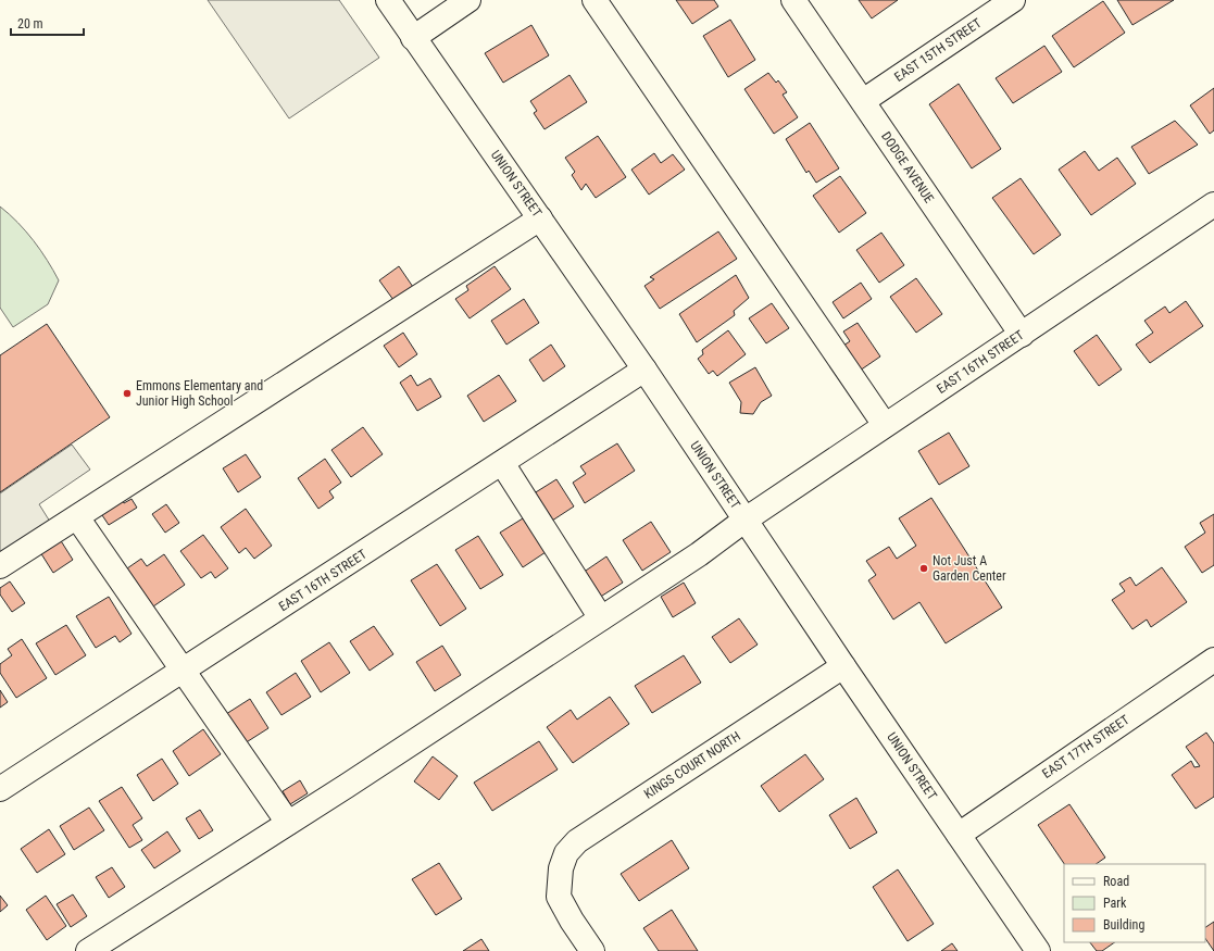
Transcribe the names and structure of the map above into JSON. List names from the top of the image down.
{
  "streets": {
    "street": [
      "EAST 15TH STREET",
      "DODGE AVENUE",
      "UNION STREET",
      "EAST 16TH STREET",
      "EAST 17TH STREET",
      "KINGS COURT NORTH"
    ]
  },
  "crossings": [
    ["EAST 15TH STREET", "DODGE AVENUE"],
    ["DODGE AVENUE", "EAST 16TH STREET"],
    ["UNION STREET", "EAST 16TH STREET"],
    ["UNION STREET", "EAST 17TH STREET"],
    ["UNION STREET", "KINGS COURT NORTH"]
  ],
  "places": ["Emmons Elementary and Junior High School", "Not Just A Garden Center"],
  "legend": ["Road", "Park", "Building"],
  "scale_bar": "20 m"
}
